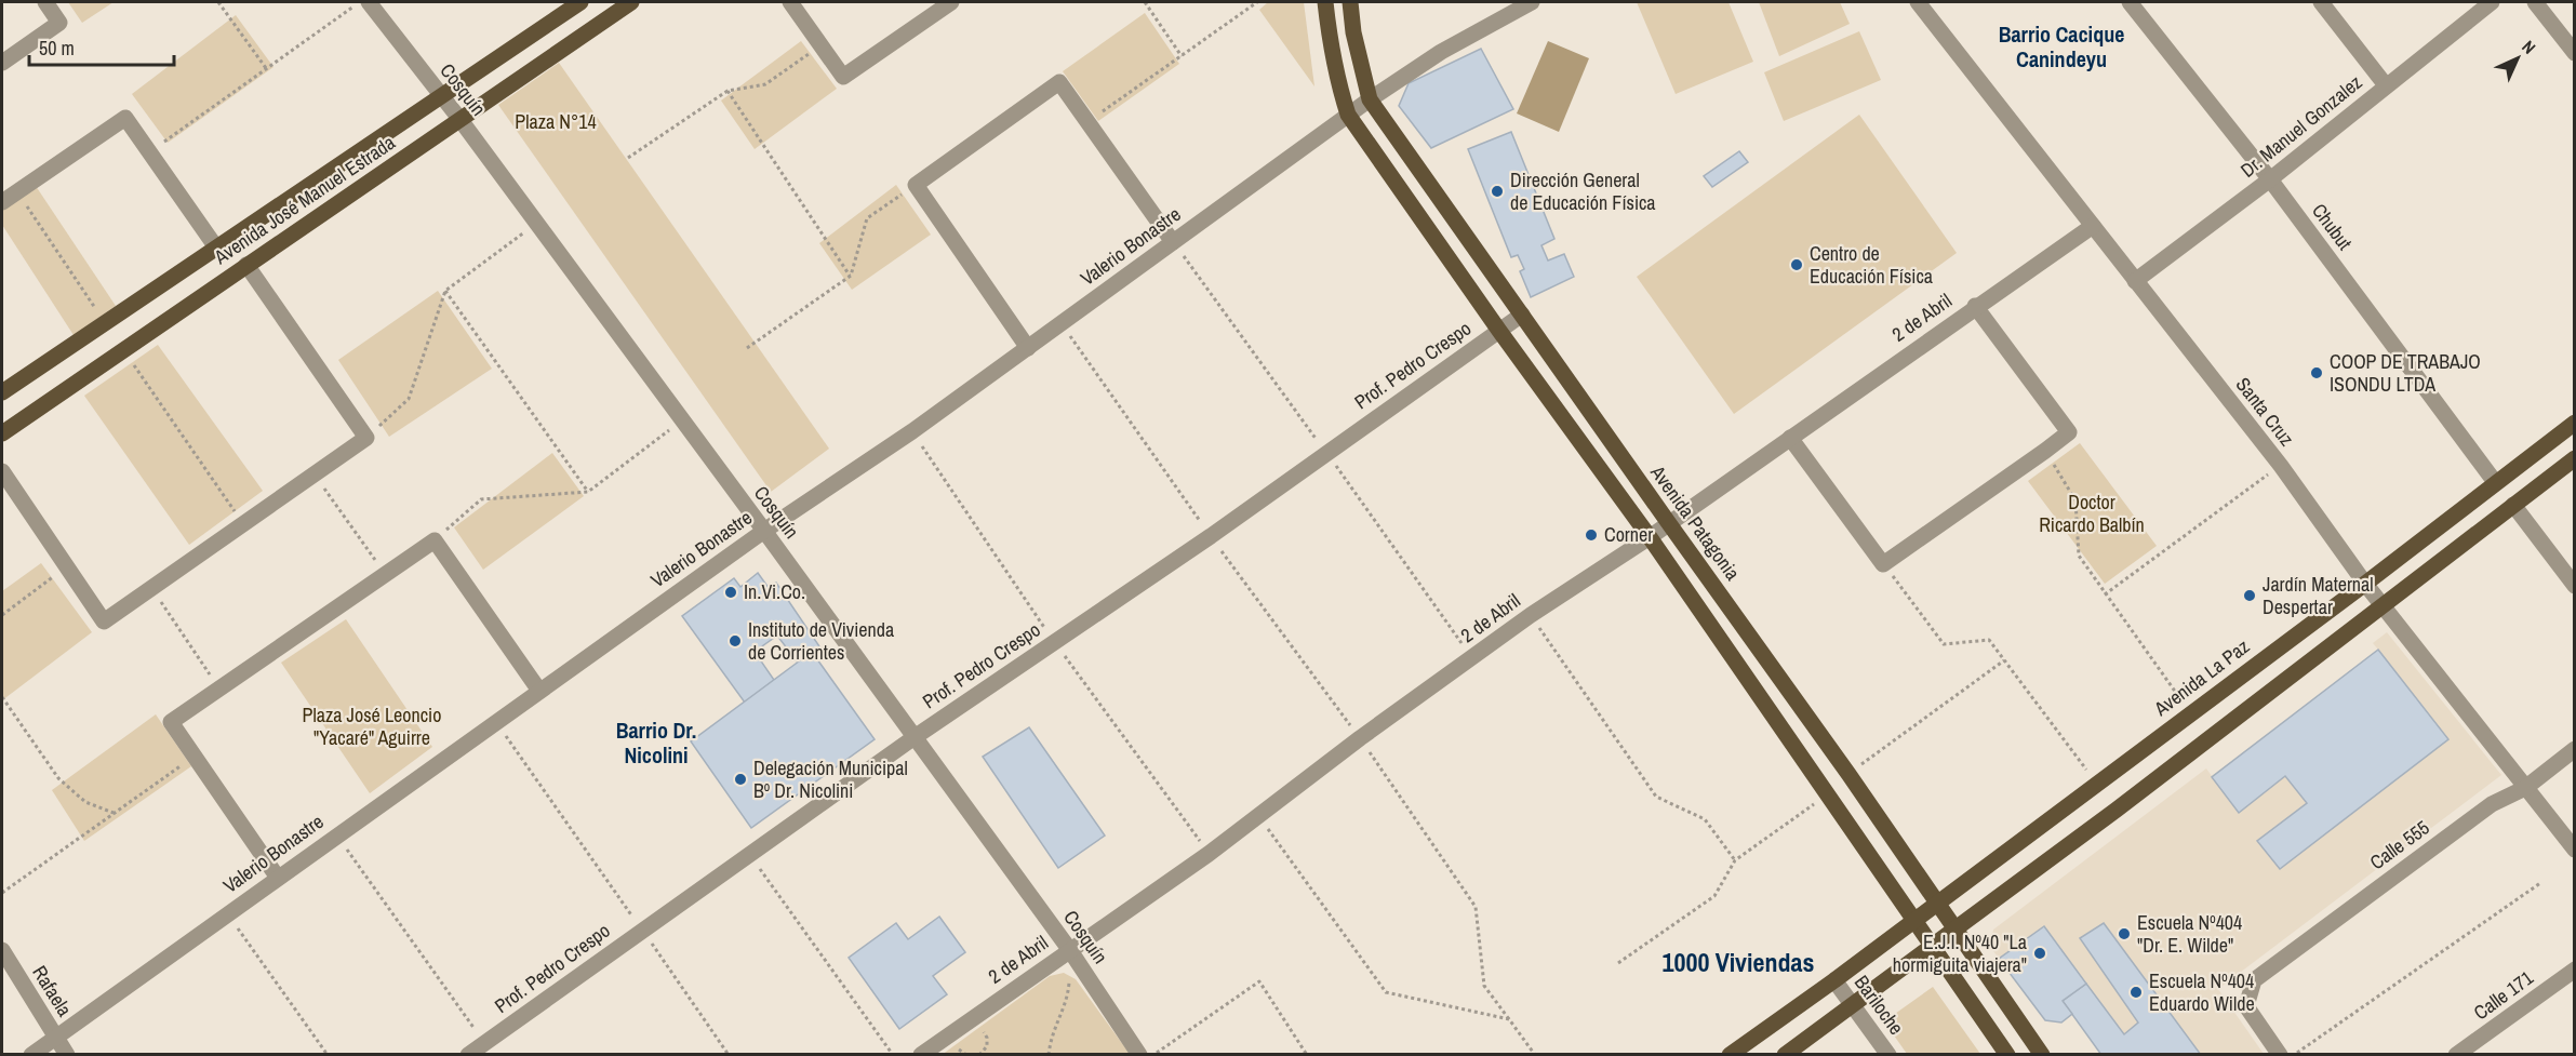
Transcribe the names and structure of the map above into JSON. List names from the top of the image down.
{
  "streets": {
    "main road": ["Avenida José Manuel Estrada", "Avenida Patagonia", "Avenida La Paz"],
    "street": [
      "Cosquín",
      "Dr. Manuel Gonzalez",
      "Chubut",
      "Valerio Bonastre",
      "2 de Abril",
      "Prof. Pedro Crespo",
      "Santa Cruz",
      "Calle 555",
      "Rafaela",
      "Calle 171",
      "Bariloche"
    ]
  },
  "crossings": [
    ["Cosquín", "Avenida José Manuel Estrada"],
    ["Cosquín", "Valerio Bonastre"],
    ["Cosquín", "2 de Abril"],
    ["Cosquín", "Prof. Pedro Crespo"],
    ["Dr. Manuel Gonzalez", "Chubut"],
    ["Dr. Manuel Gonzalez", "Santa Cruz"],
    ["Chubut", "Avenida La Paz"],
    ["Valerio Bonastre", "Avenida Patagonia"],
    ["Valerio Bonastre", "Rafaela"],
    ["2 de Abril", "Santa Cruz"],
    ["2 de Abril", "Avenida Patagonia"],
    ["Prof. Pedro Crespo", "Avenida Patagonia"],
    ["Santa Cruz", "Avenida La Paz"],
    ["Santa Cruz", "Calle 555"],
    ["Avenida Patagonia", "Avenida La Paz"],
    ["Avenida La Paz", "Bariloche"]
  ],
  "districts": ["Barrio Cacique Canindeyu", "Barrio Dr. Nicolini", "1000 Viviendas"],
  "parks": ["Plaza N°14", "Doctor Ricardo Balbín", "Plaza José Leoncio \"Yacaré\" Aguirre"],
  "places": [
    "Dirección General de Educación Física",
    "Centro de Educación Física",
    "COOP DE TRABAJO ISONDU LTDA",
    "Corner",
    "In.Vi.Co.",
    "Jardín Maternal Despertar",
    "Instituto de Vivienda de Corrientes",
    "Delegación Municipal Bº Dr. Nicolini",
    "Escuela Nº404 \"Dr. E. Wilde\"",
    "E.J.I. Nº40 \"La hormiguita viajera\"",
    "Escuela Nº404 Eduardo Wilde"
  ],
  "scale_bar": "50 m",
  "north": "top right"
}
